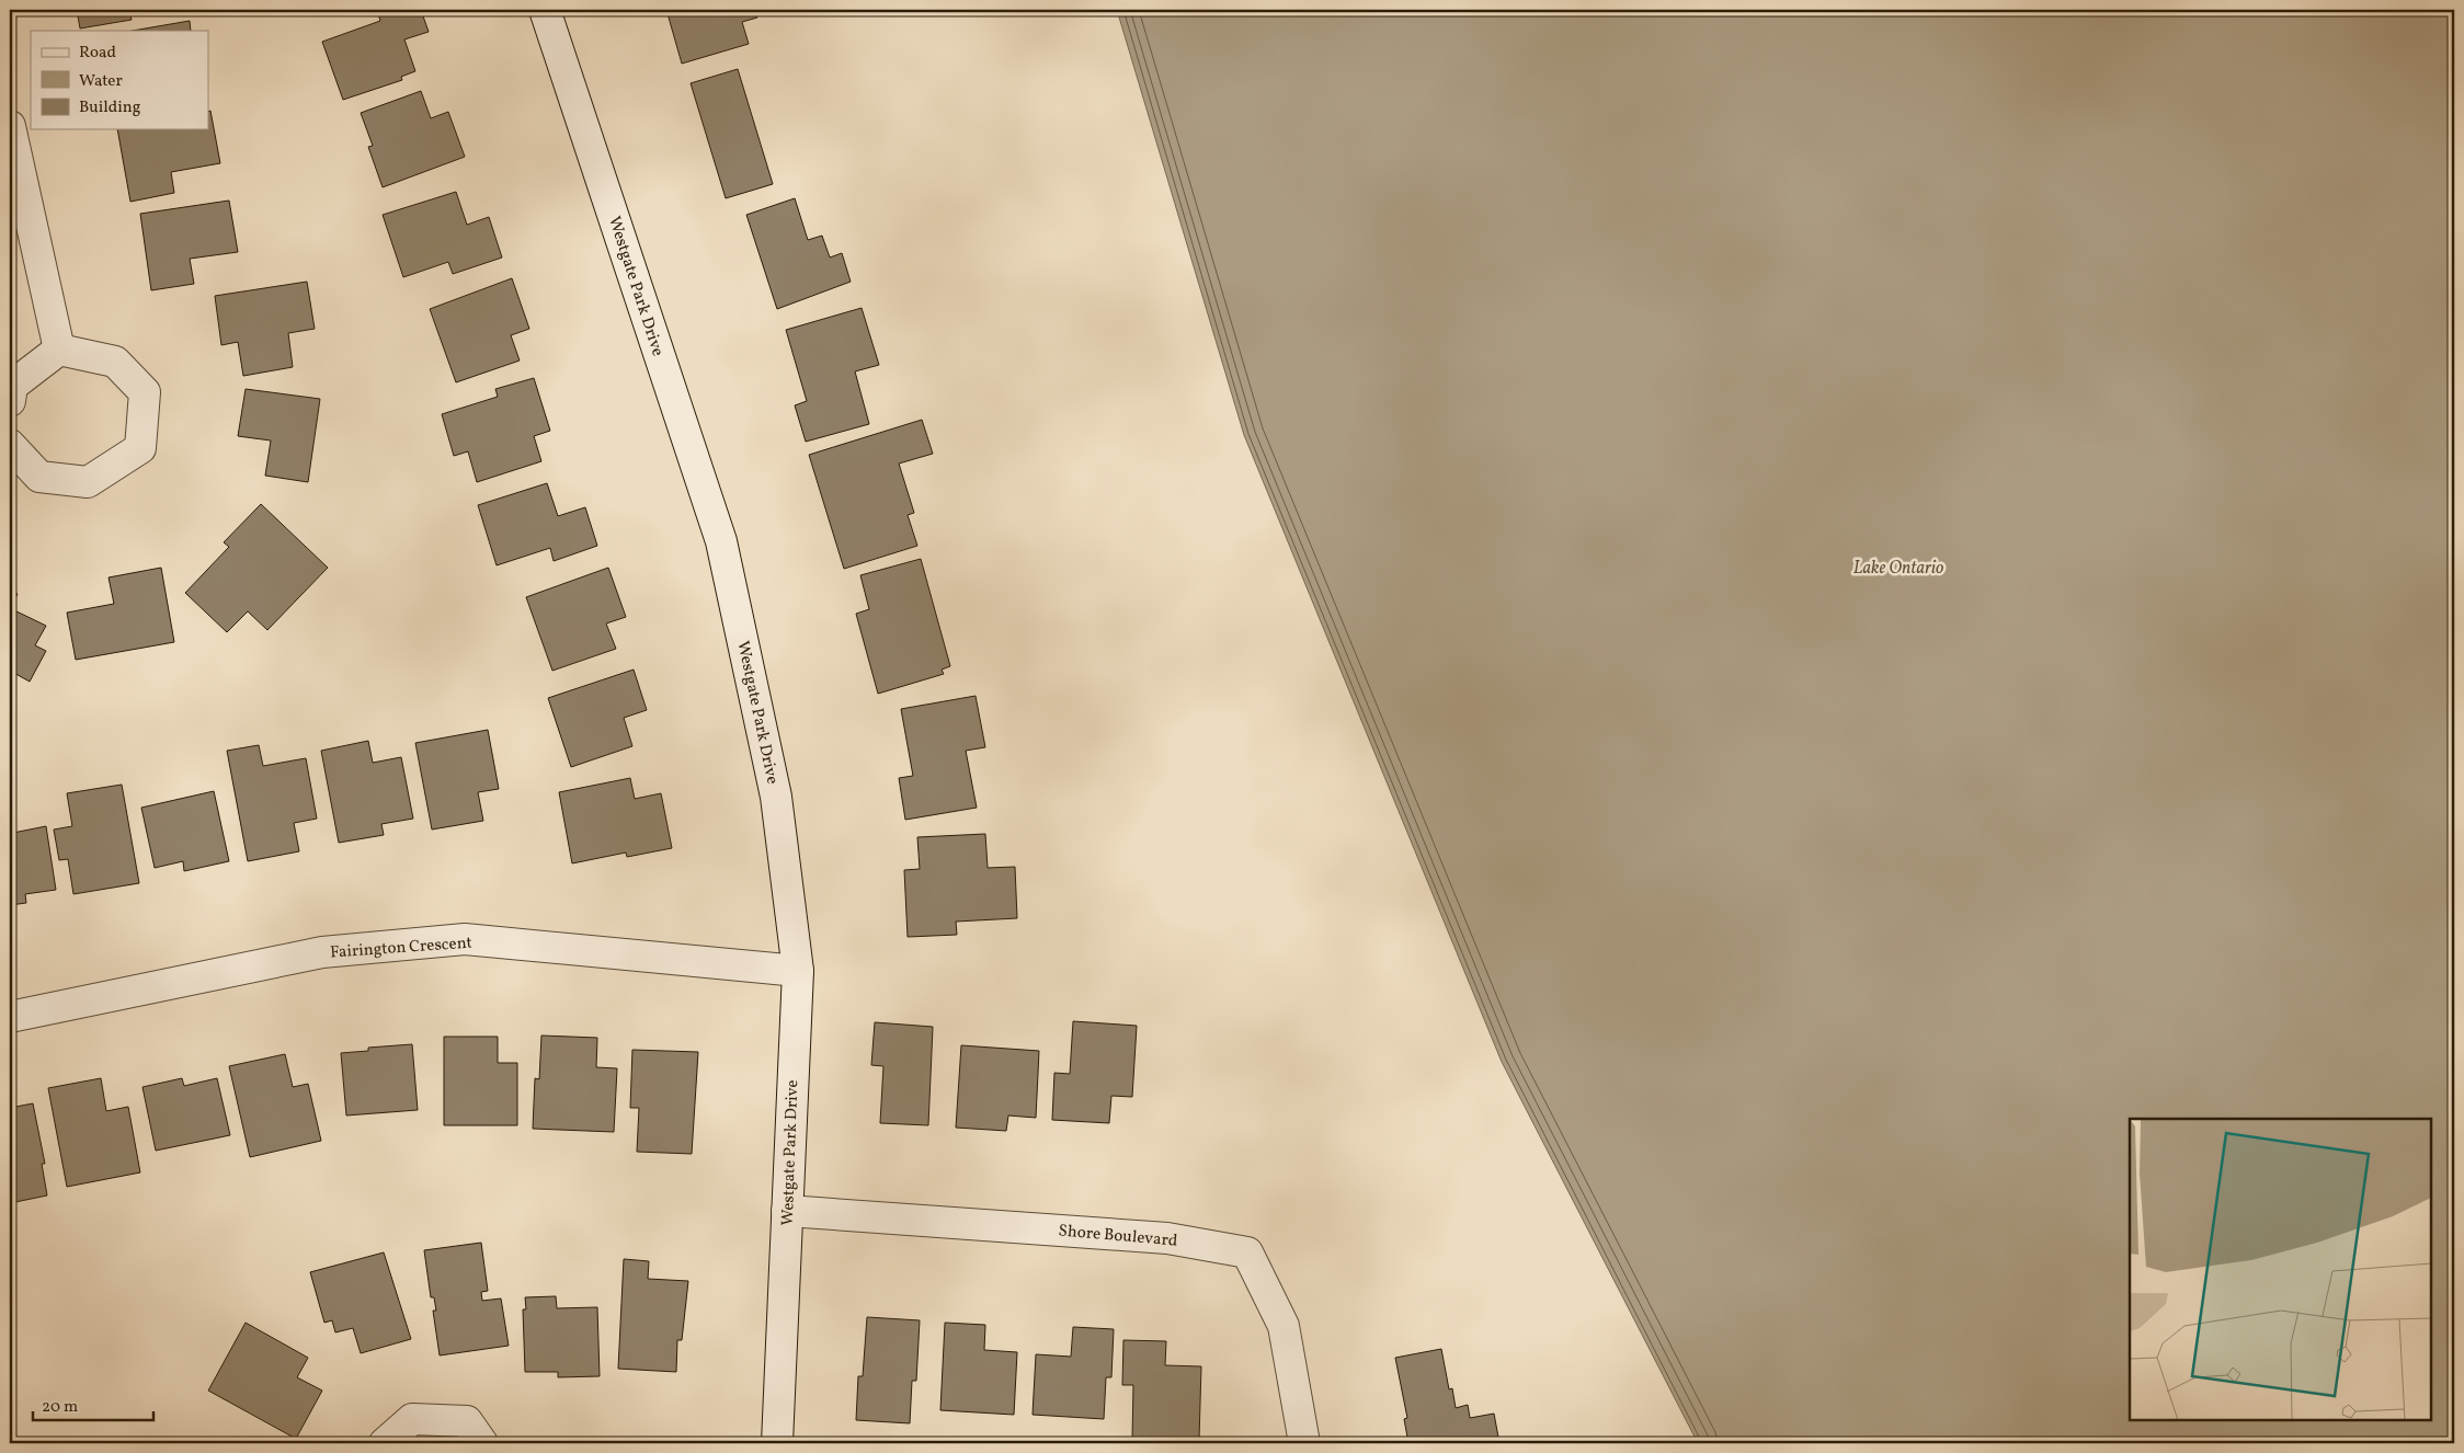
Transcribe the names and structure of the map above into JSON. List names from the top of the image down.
{
  "streets": {
    "street": ["Westgate Park Drive", "Fairington Crescent", "Shore Boulevard"]
  },
  "crossings": [
    ["Westgate Park Drive", "Fairington Crescent"],
    ["Westgate Park Drive", "Shore Boulevard"]
  ],
  "water": ["Lake Ontario"],
  "legend": ["Road", "Water", "Building"],
  "scale_bar": "20 m"
}
